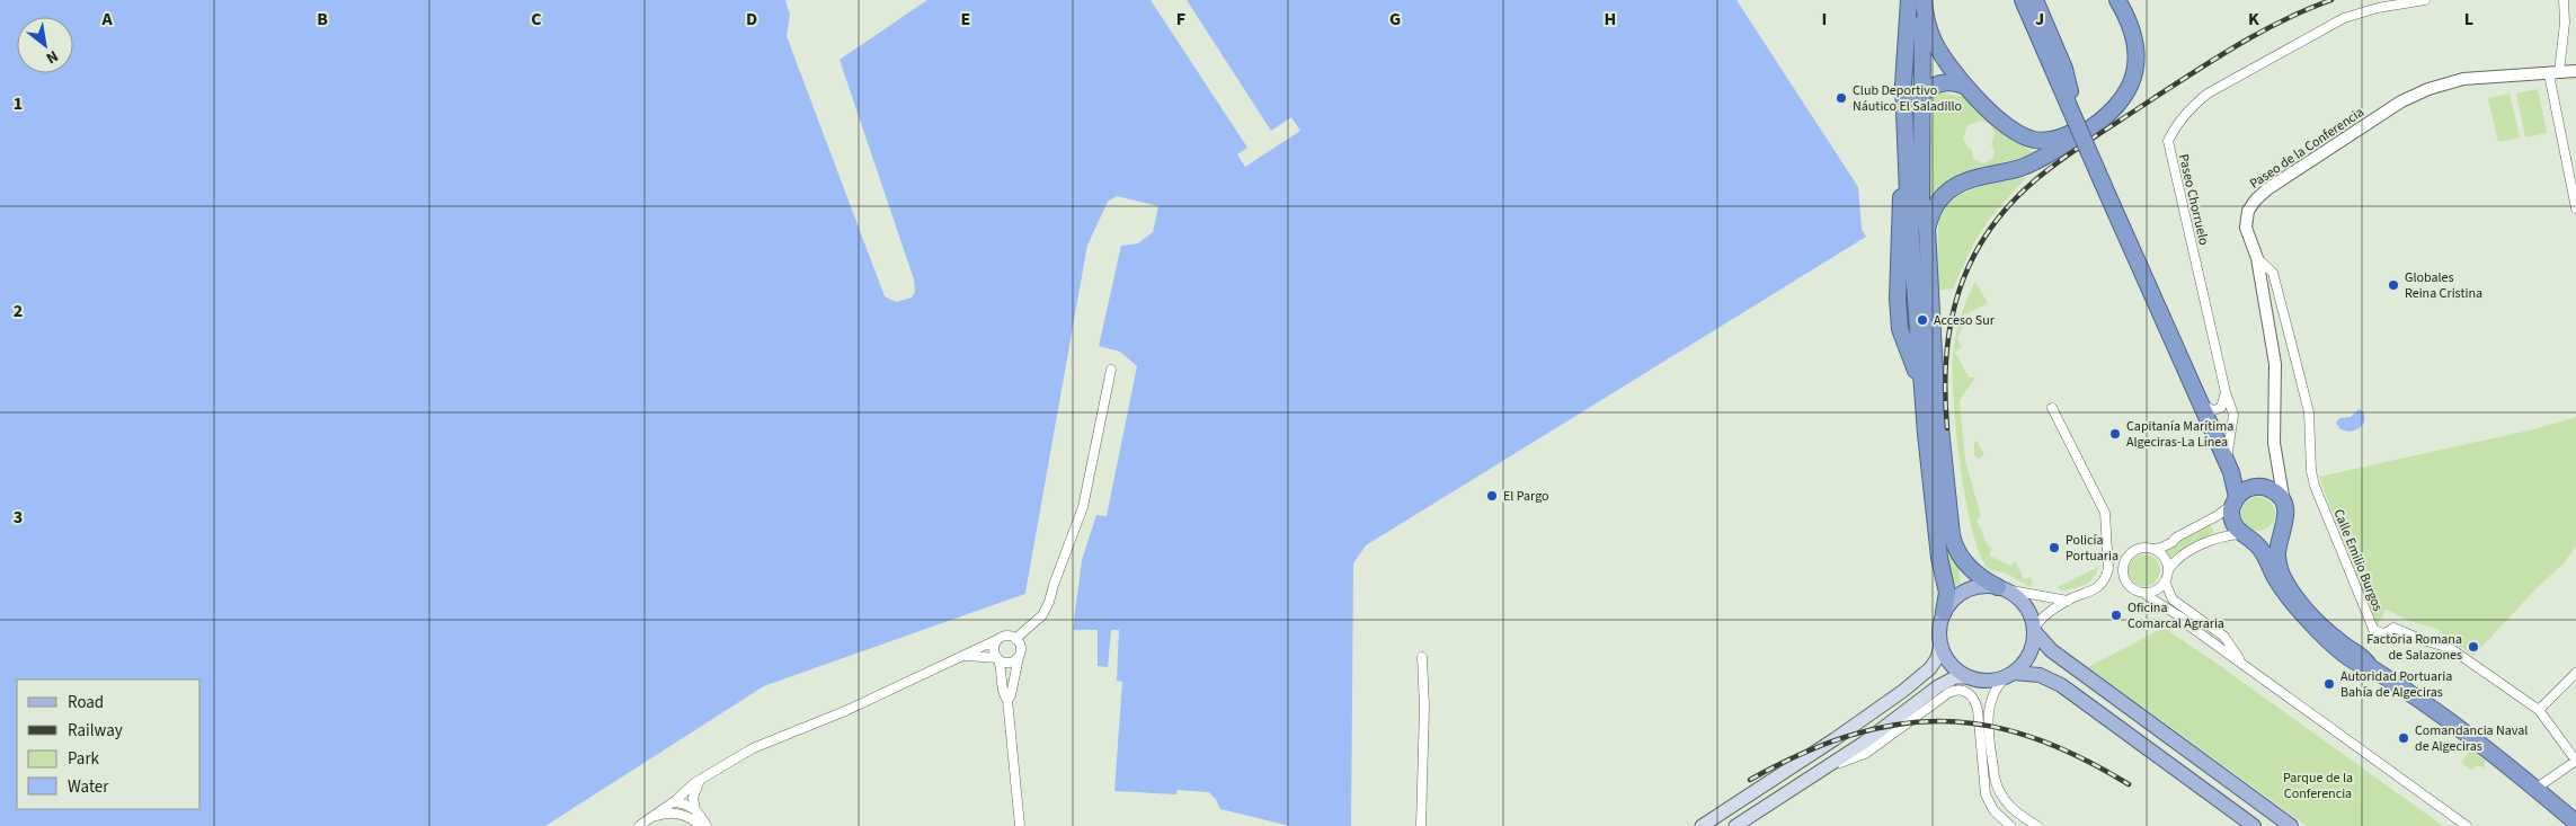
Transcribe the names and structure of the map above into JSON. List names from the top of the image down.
{
  "streets": {
    "street": ["Paseo de la Conferencia", "Paseo Chorruelo", "Calle Emilio Burgos"]
  },
  "crossings": [
    ["Paseo de la Conferencia", "Calle Emilio Burgos"]
  ],
  "parks": ["Parque de la Conferencia"],
  "places": [
    "Club Deportivo Náutico El Saladillo",
    "Globales Reina Cristina",
    "Acceso Sur",
    "Capitanía Marítima Algeciras-La Línea",
    "El Pargo",
    "Policía Portuaria",
    "Oficina Comarcal Agraria",
    "Factoria Romana de Salazones",
    "Autoridad Portuaria Bahía de Algeciras",
    "Comandancia Naval de Algeciras"
  ],
  "legend": [
    "Road",
    "Railway",
    "Park",
    "Water"
  ],
  "north": "bottom right",
  "grid": {
    "columns": [
      "A",
      "B",
      "C",
      "D",
      "E",
      "F",
      "G",
      "H",
      "I",
      "J",
      "K",
      "L"
    ],
    "rows": ["1", "2", "3"]
  }
}
